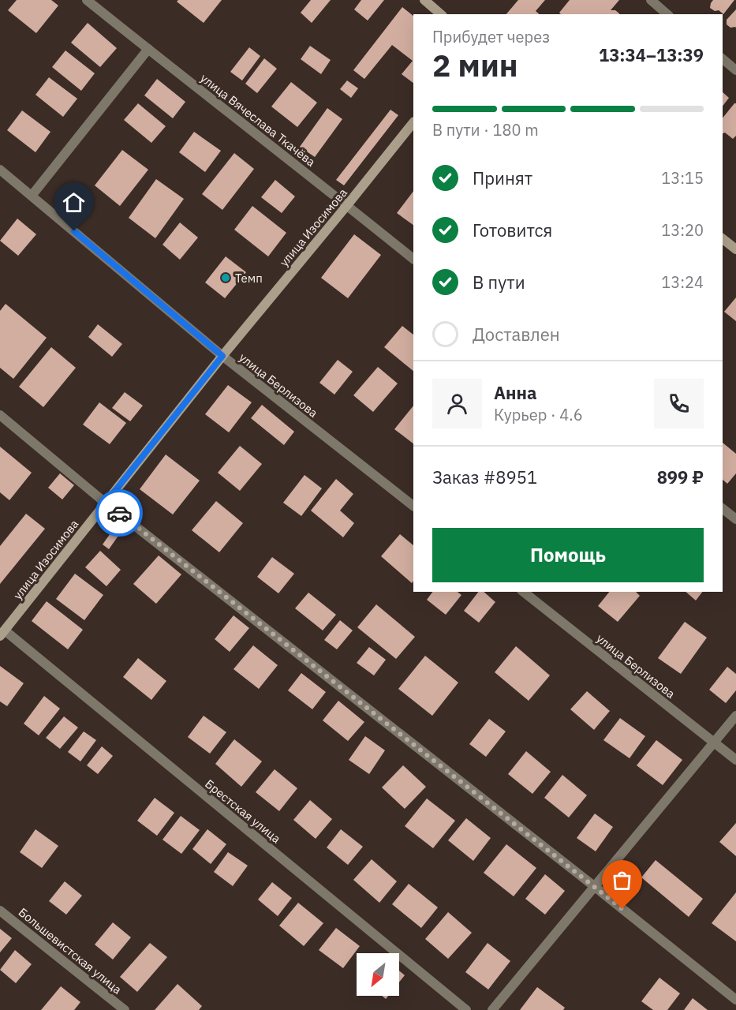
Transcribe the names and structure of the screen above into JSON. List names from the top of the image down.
{
  "streets": {
    "street": [
      "улица Вячеслава Ткачёва",
      "улица Изосимова",
      "улица Берлизова",
      "Брестская улица",
      "Большевистская улица"
    ]
  },
  "crossings": [
    ["улица Вячеслава Ткачёва", "улица Изосимова"],
    ["улица Изосимова", "улица Берлизова"],
    ["улица Изосимова", "Брестская улица"]
  ],
  "places": ["Темп"],
  "north": "bottom left",
  "page": {
    "heading": ["2 мин", "Прибудет через", "13:34–13:39"],
    "panel": [
      "Анна",
      "Курьер · 4.6",
      "Заказ #8951",
      "899 ₽"
    ],
    "bar": "В пути · 180 m",
    "list": [
      ["Принят", "13:15"],
      ["Готовится", "13:20"],
      ["В пути", "13:24"],
      "Доставлен"
    ],
    "buttons": "Помощь"
  }
}
